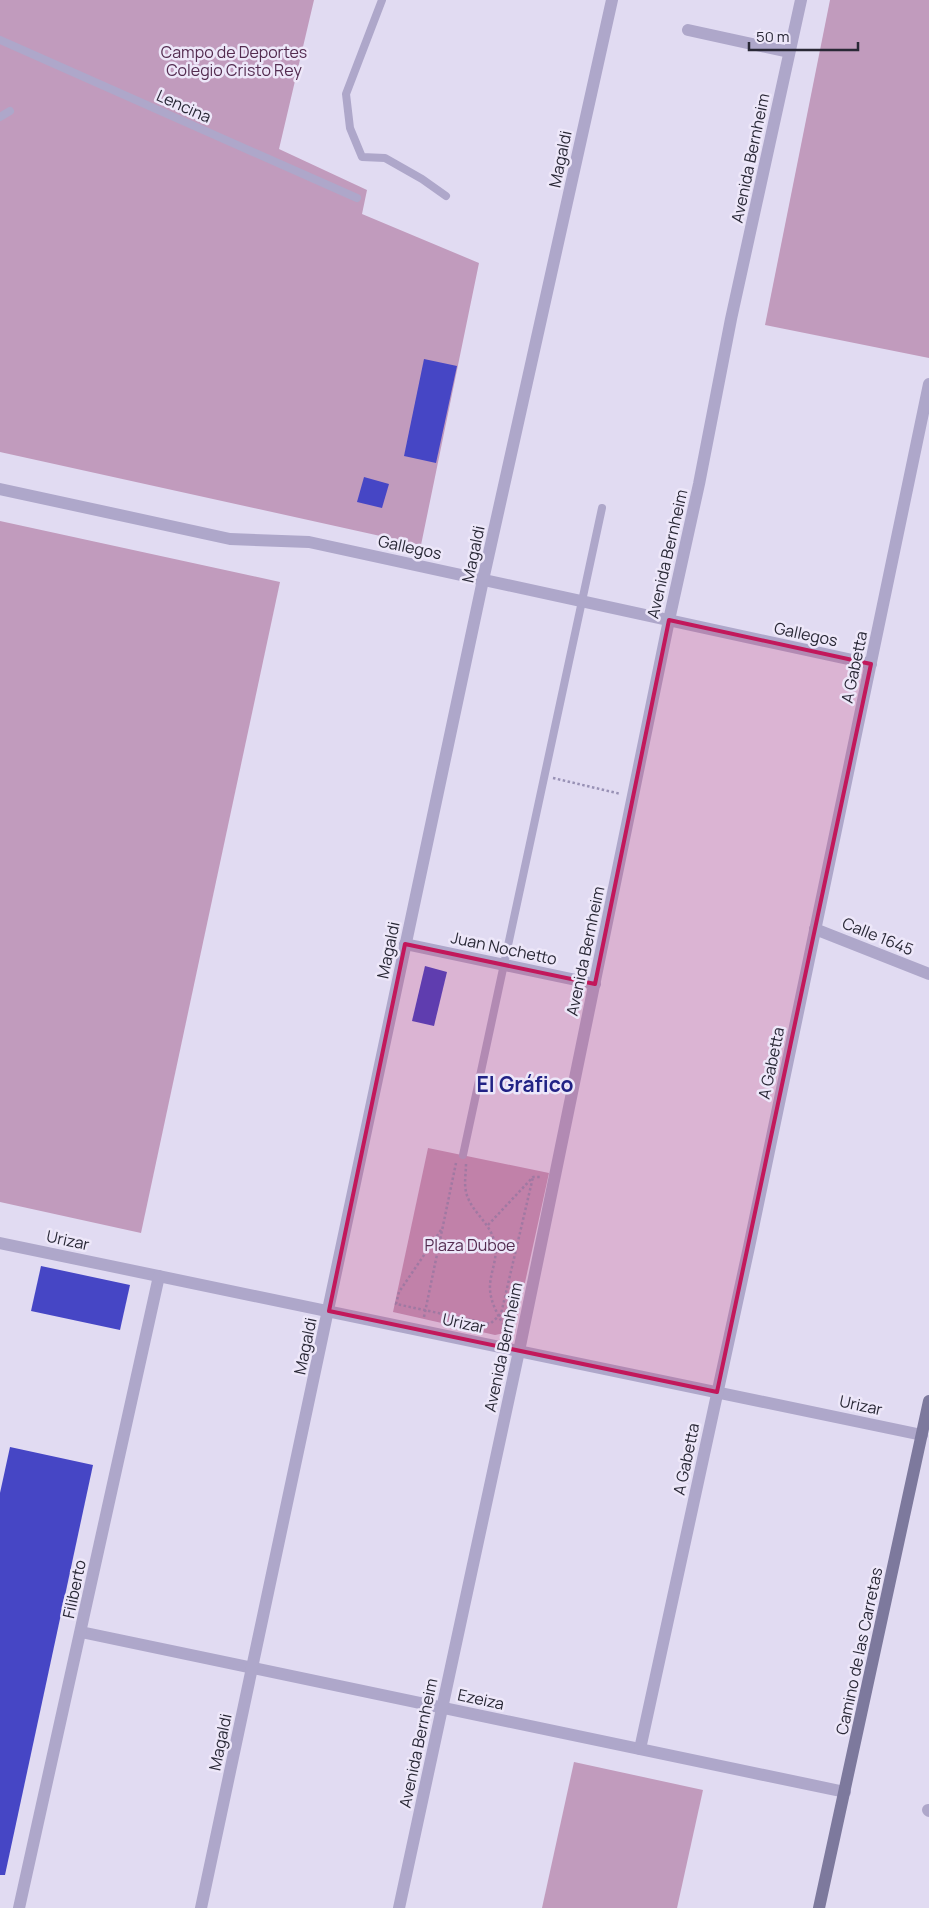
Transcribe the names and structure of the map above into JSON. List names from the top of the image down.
{
  "streets": {
    "street": [
      "Avenida Bernheim",
      "Magaldi",
      "Gallegos",
      "A Gabetta",
      "Calle 1645",
      "Juan Nochetto",
      "Urizar",
      "Filiberto",
      "Camino de las Carretas",
      "Ezeiza"
    ],
    "lane": ["Lencina"]
  },
  "crossings": [
    ["Avenida Bernheim", "Gallegos"],
    ["Avenida Bernheim", "Juan Nochetto"],
    ["Avenida Bernheim", "Urizar"],
    ["Avenida Bernheim", "Ezeiza"],
    ["Magaldi", "Gallegos"],
    ["Magaldi", "Juan Nochetto"],
    ["Magaldi", "Urizar"],
    ["Magaldi", "Ezeiza"],
    ["Gallegos", "A Gabetta"],
    ["A Gabetta", "Calle 1645"],
    ["A Gabetta", "Urizar"],
    ["A Gabetta", "Ezeiza"],
    ["Urizar", "Filiberto"],
    ["Urizar", "Camino de las Carretas"],
    ["Filiberto", "Ezeiza"],
    ["Camino de las Carretas", "Ezeiza"]
  ],
  "districts": ["El Gráfico"],
  "parks": ["Campo de Deportes Colegio Cristo Rey", "Plaza Duboe"],
  "scale_bar": "50 m"
}
